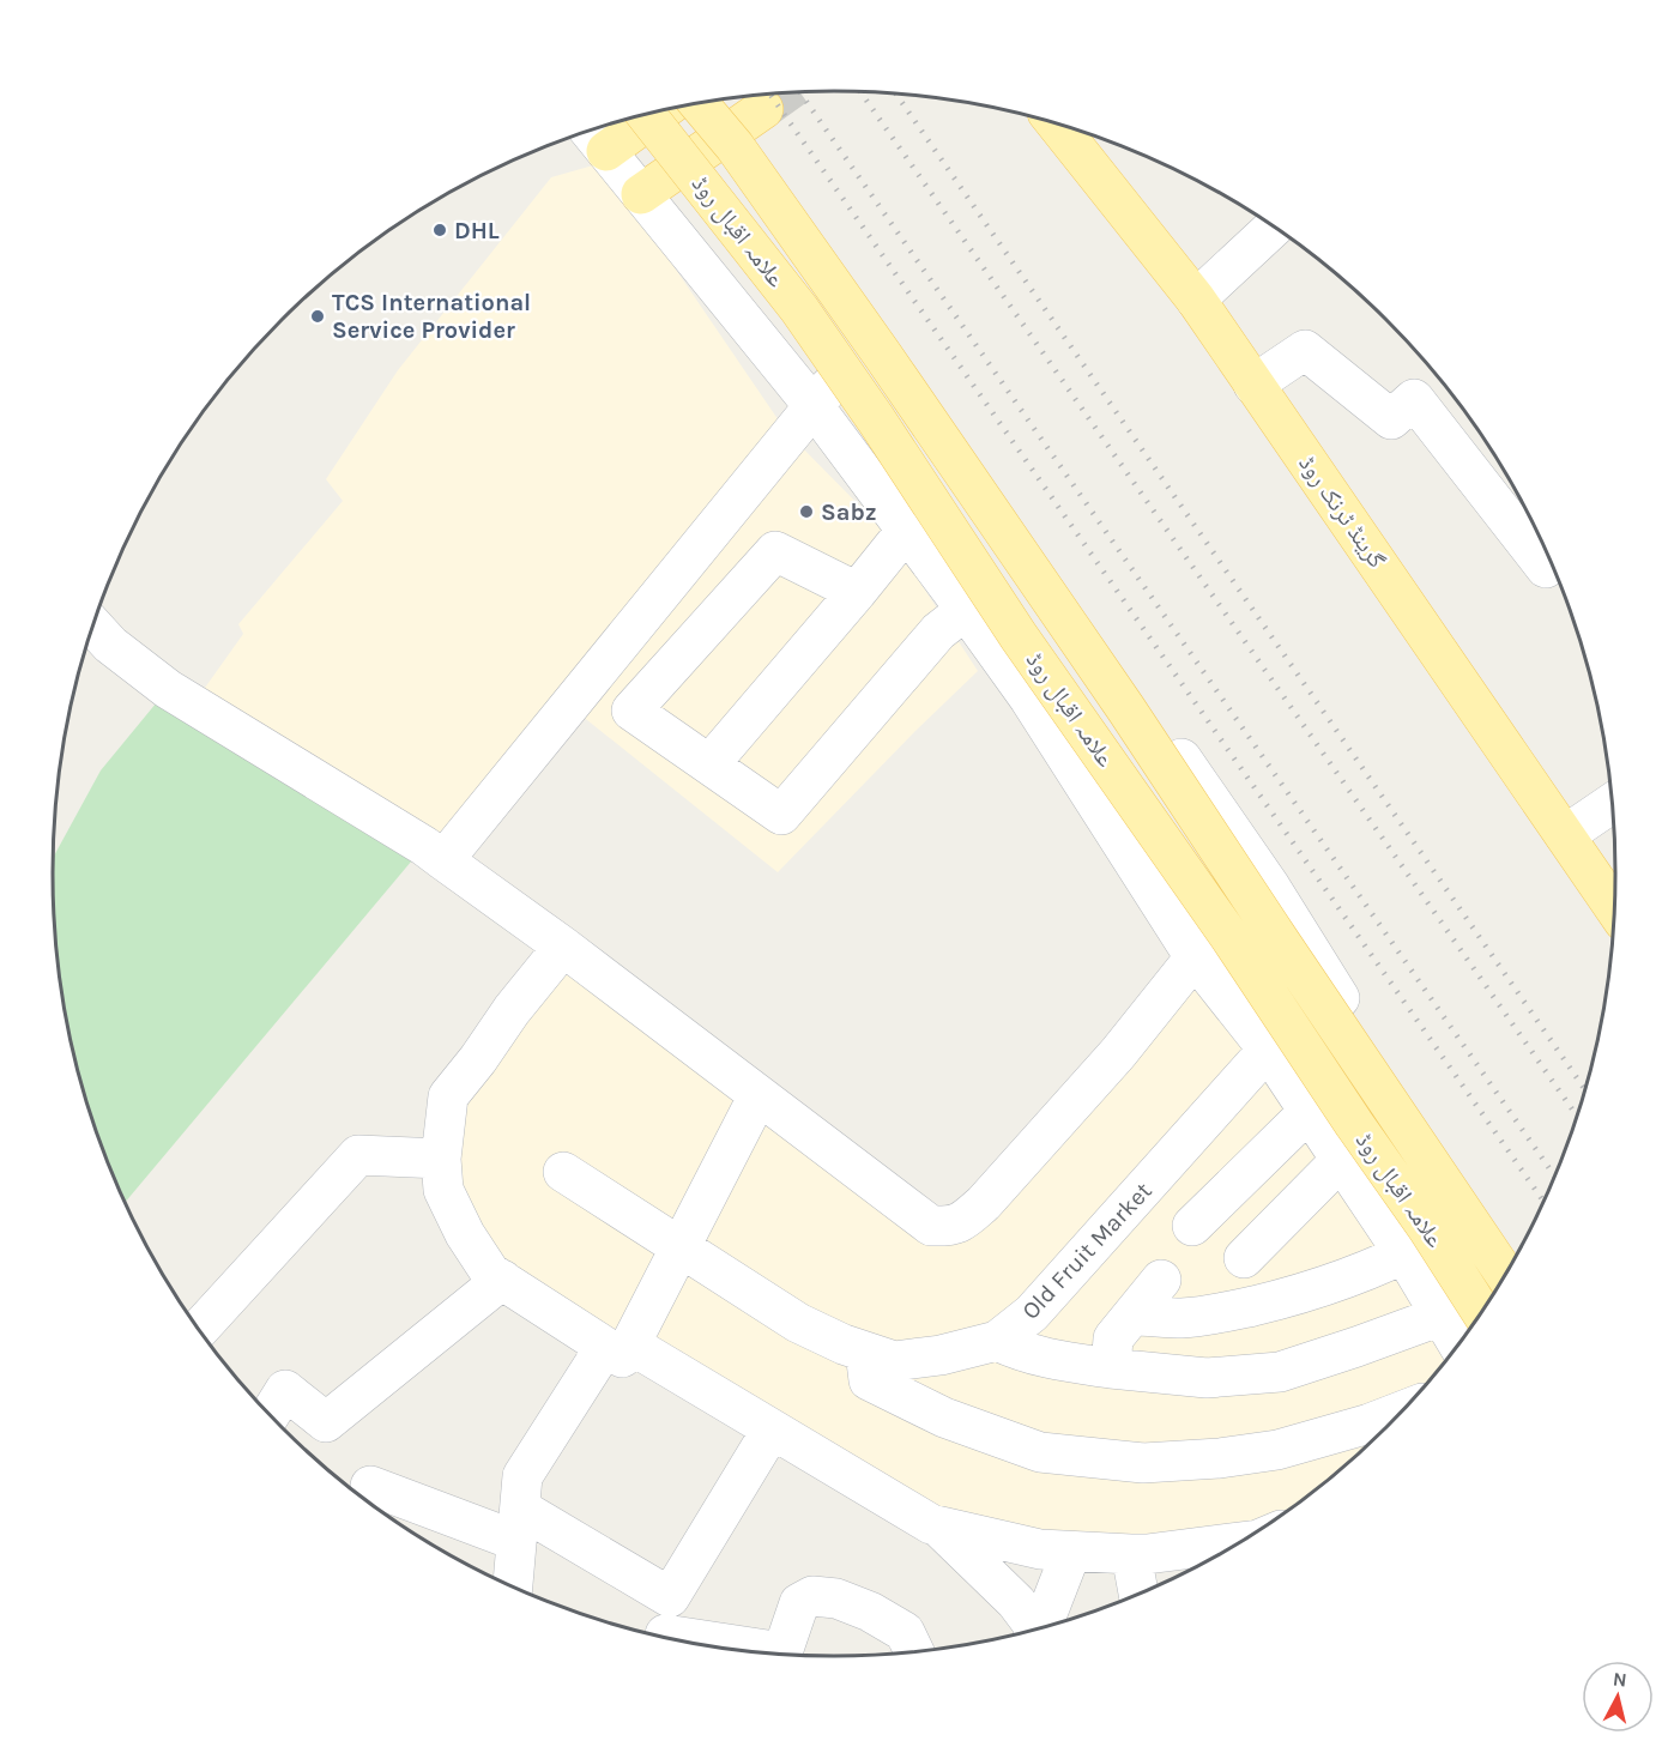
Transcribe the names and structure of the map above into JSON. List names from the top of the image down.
{
  "streets": {
    "main road": ["علامہ اقبال روڈ", "گرینڈ ٹرنک روڈ"],
    "street": ["Old Fruit Market"]
  },
  "places": ["DHL", "TCS International Service Provider", "Sabz"],
  "north": "top"
}
